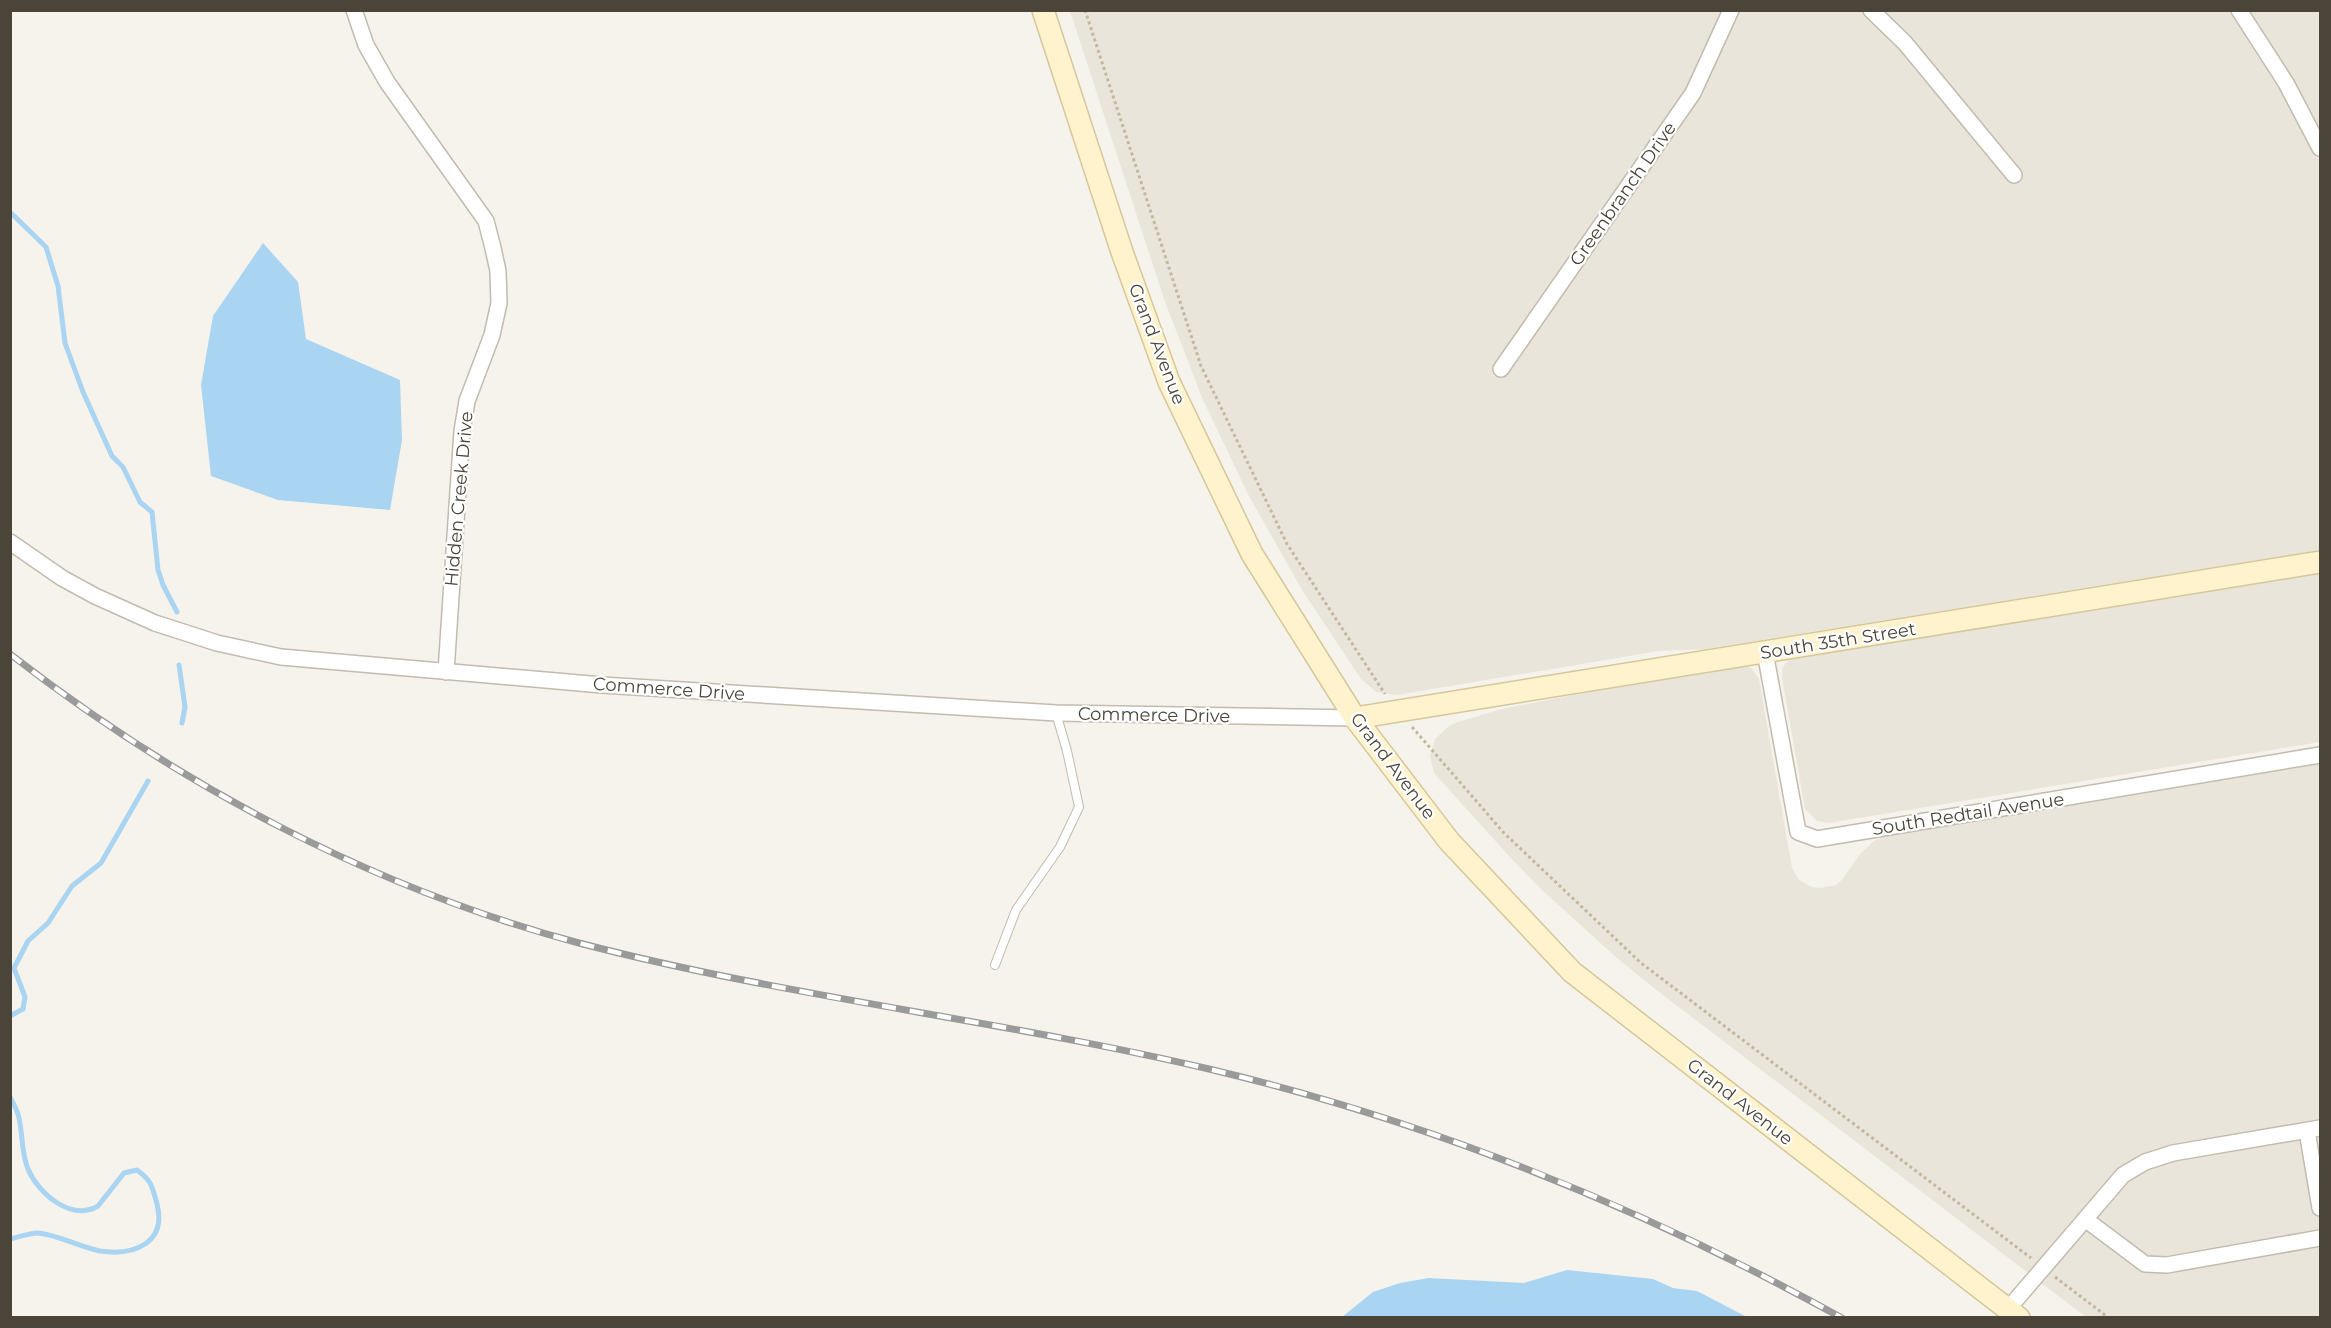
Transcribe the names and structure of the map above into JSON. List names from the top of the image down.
{
  "streets": {
    "main road": ["Grand Avenue", "South 35th Street"],
    "street": [
      "Greenbranch Drive",
      "Hidden Creek Drive",
      "Commerce Drive",
      "South Redtail Avenue"
    ]
  },
  "crossings": [
    ["Grand Avenue", "South 35th Street"],
    ["Grand Avenue", "Commerce Drive"],
    ["Hidden Creek Drive", "Commerce Drive"],
    ["South 35th Street", "Commerce Drive"],
    ["South 35th Street", "South Redtail Avenue"]
  ]
}
